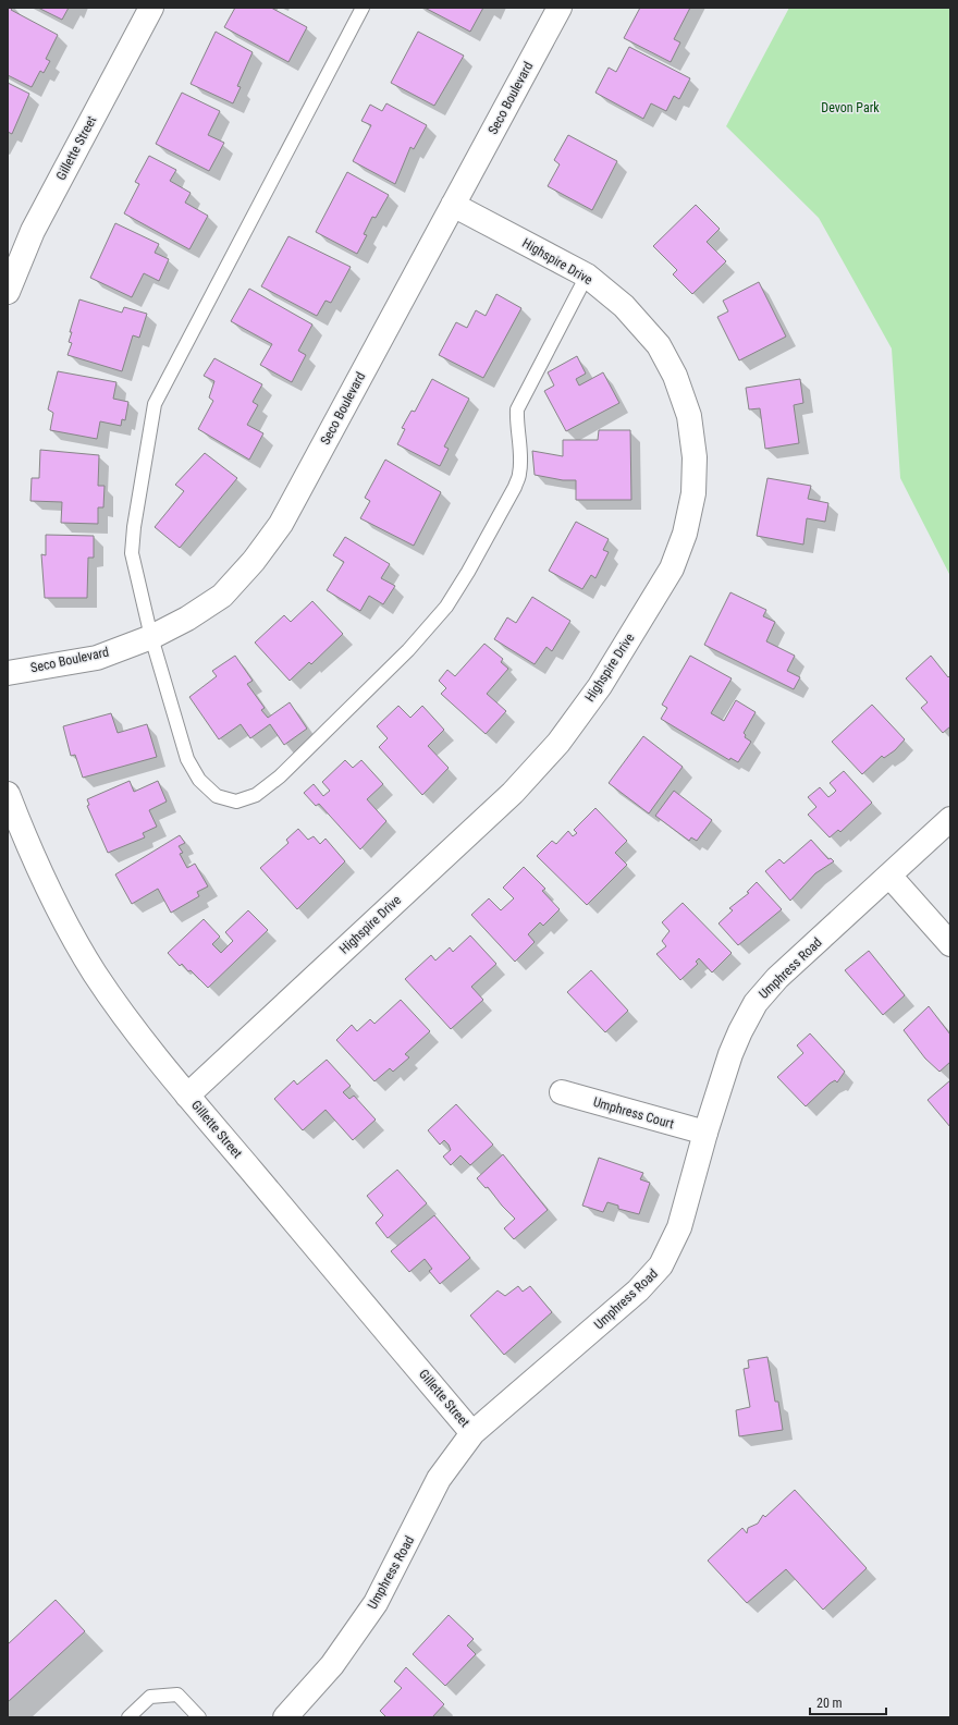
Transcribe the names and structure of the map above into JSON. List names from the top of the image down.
{
  "streets": {
    "street": [
      "Seco Boulevard",
      "Gillette Street",
      "Highspire Drive",
      "Umphress Road",
      "Umphress Court"
    ]
  },
  "crossings": [
    ["Seco Boulevard", "Highspire Drive"],
    ["Gillette Street", "Highspire Drive"],
    ["Gillette Street", "Umphress Road"],
    ["Umphress Road", "Umphress Court"]
  ],
  "parks": ["Devon Park"],
  "scale_bar": "20 m"
}
